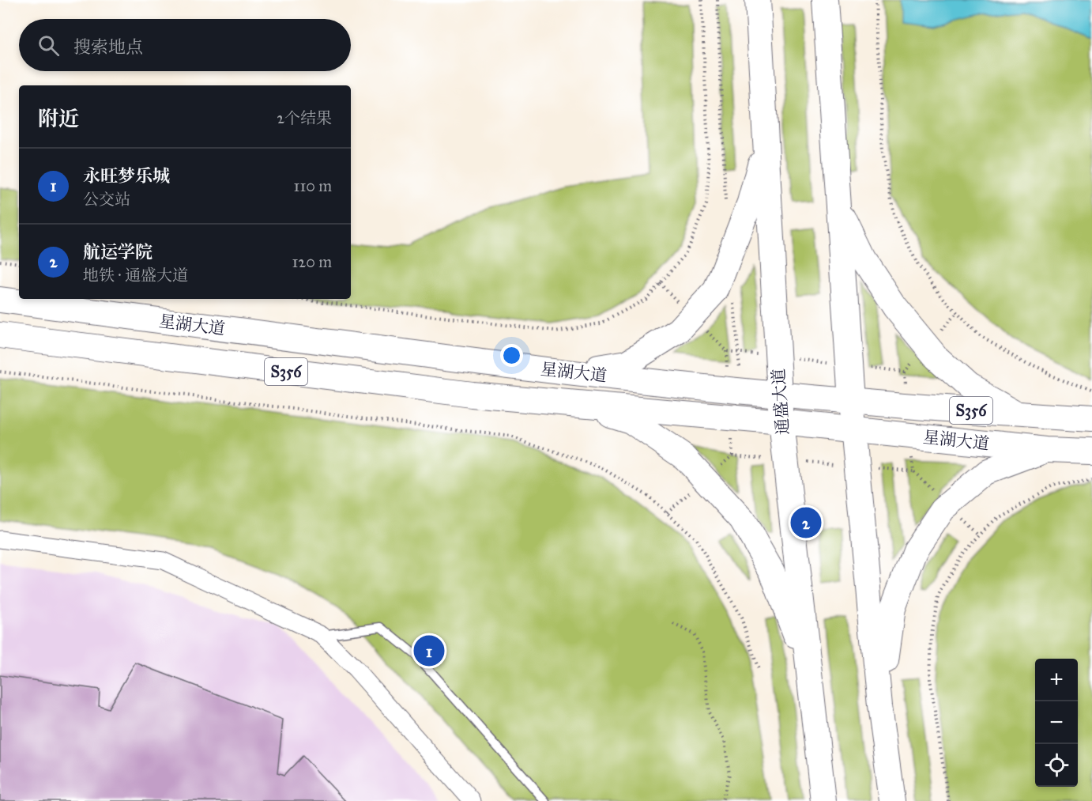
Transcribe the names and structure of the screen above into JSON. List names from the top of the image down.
{
  "streets": {
    "main road": ["星湖大道", "S356", "通盛大道"]
  },
  "crossings": [
    ["星湖大道", "通盛大道"]
  ],
  "page": {
    "search": "搜索地点",
    "heading": ["附近", "2个结果"],
    "list": [
      {
        "mark": "1",
        "name": "永旺梦乐城",
        "note": "公交站",
        "value": "110 m"
      },
      {
        "mark": "2",
        "name": "航运学院",
        "note": "地铁 · 通盛大道",
        "value": "120 m"
      }
    ],
    "pins": ["2", "1"],
    "map_buttons": ["+", "−"]
  }
}
